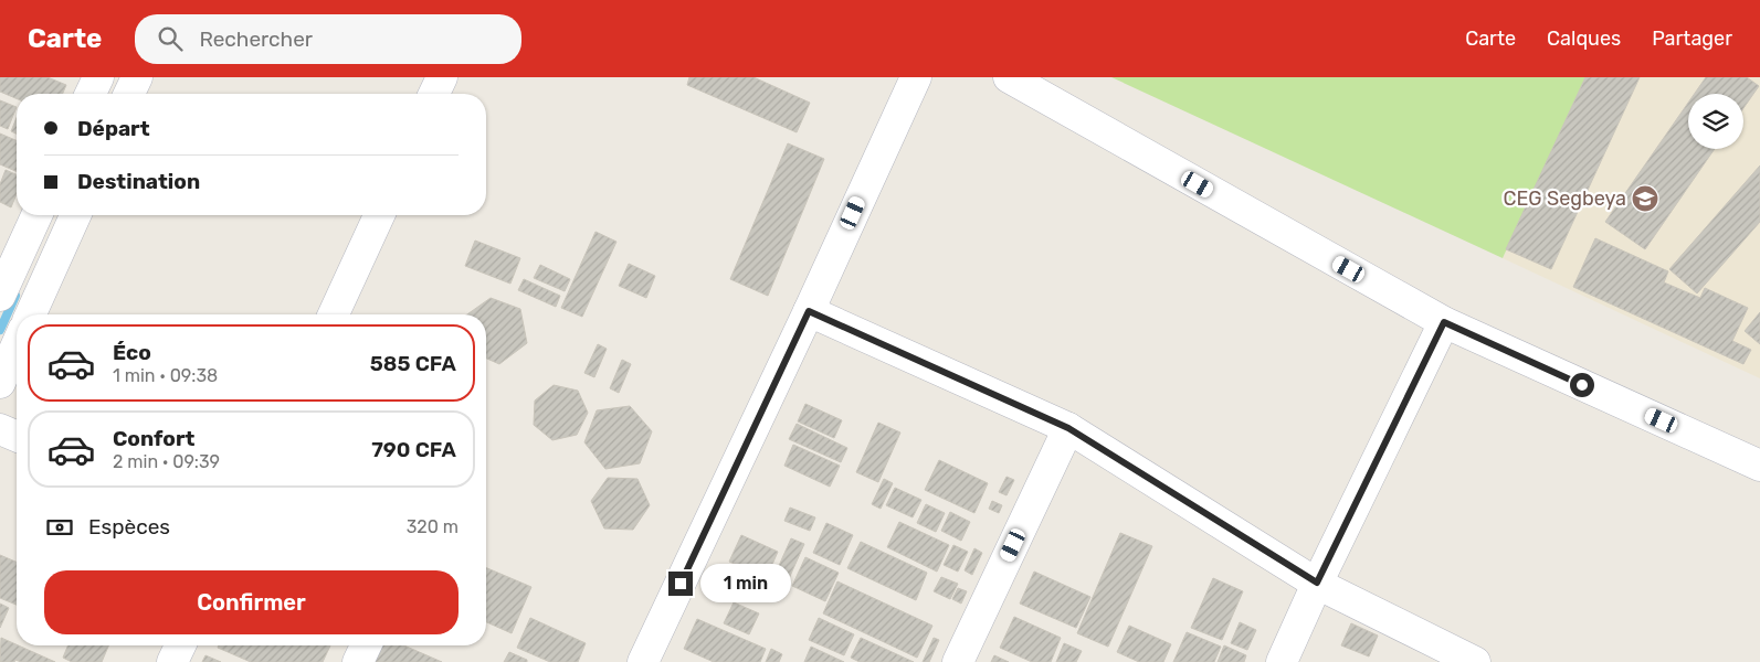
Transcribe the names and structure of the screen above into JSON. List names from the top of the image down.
{
  "places": {
    "school or university": ["CEG Segbeya"]
  },
  "page": {
    "header": "Carte",
    "search": "Rechercher",
    "nav": ["Carte", "Calques", "Partager"],
    "banner": ["Départ", "Destination"],
    "list": [
      {
        "name": "Éco",
        "note": "1 min · 09:38",
        "value": "585 CFA"
      },
      {
        "name": "Confort",
        "note": "2 min · 09:39",
        "value": "790 CFA"
      }
    ],
    "pay": ["Espèces", "320 m"],
    "buttons": "Confirmer",
    "bubble": "1 min"
  }
}
